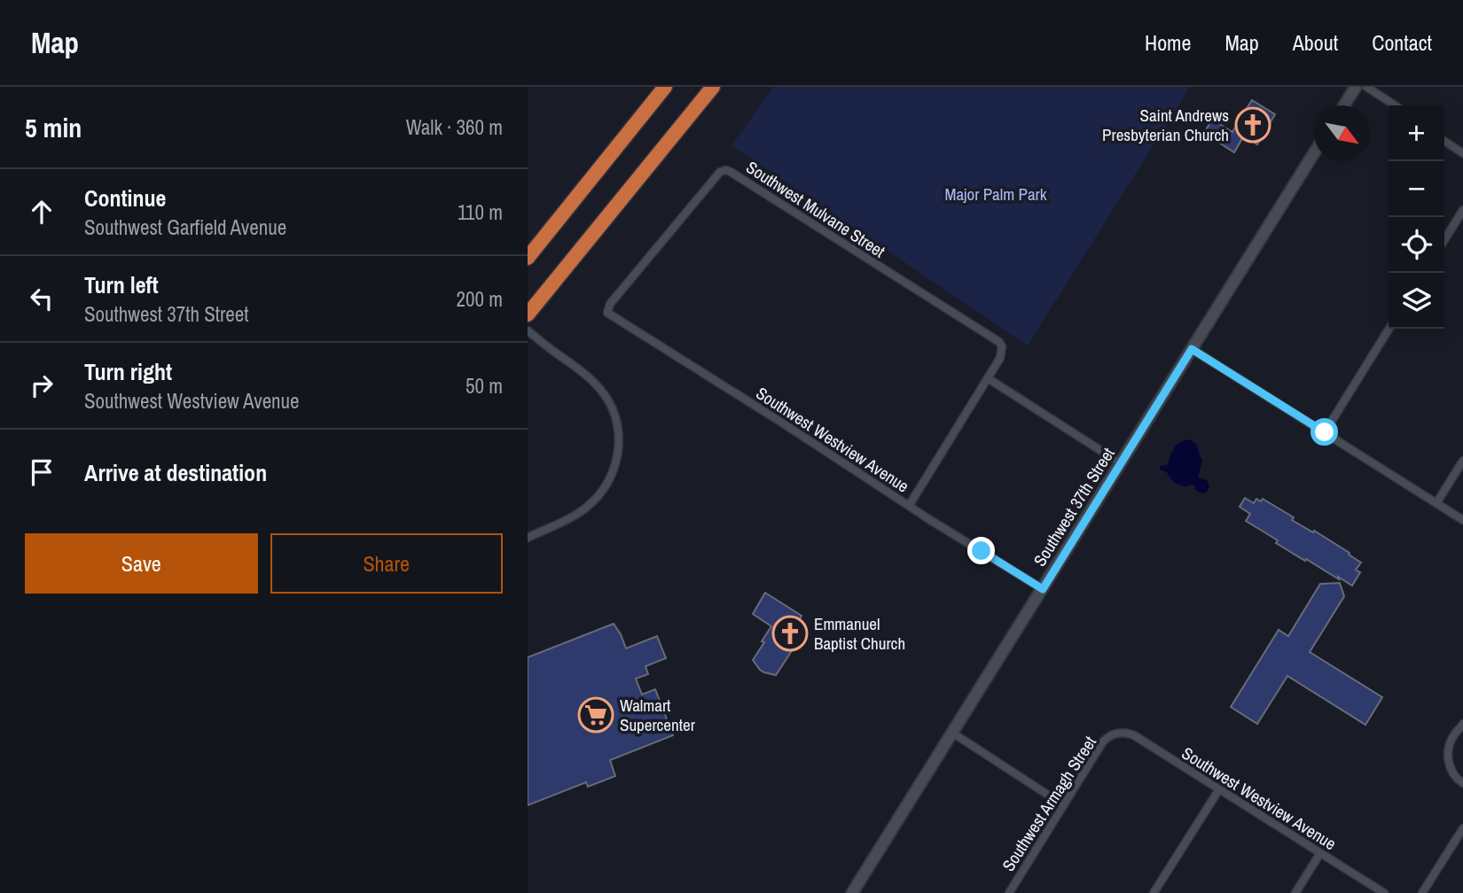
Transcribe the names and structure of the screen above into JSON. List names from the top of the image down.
{
  "streets": {
    "main road": ["Southwest 37th Street"],
    "street": ["Southwest Mulvane Street", "Southwest Westview Avenue", "Southwest Armagh Street"]
  },
  "crossings": [
    ["Southwest Mulvane Street", "Southwest Westview Avenue"],
    ["Southwest Westview Avenue", "Southwest 37th Street"],
    ["Southwest Westview Avenue", "Southwest Armagh Street"]
  ],
  "parks": ["Major Palm Park"],
  "places": {
    "church": ["Saint Andrews Presbyterian Church", "Emmanuel Baptist Church"],
    "supermarket": ["Walmart Supercenter"]
  },
  "north": "bottom right",
  "page": {
    "header": "Map",
    "nav": [
      "Home",
      "Map",
      "About",
      "Contact"
    ],
    "heading": ["5 min", "Walk · 360 m"],
    "map_buttons": ["+", "−"],
    "list": [
      ["Continue", "Southwest Garfield Avenue", "110 m"],
      ["Turn left", "Southwest 37th Street", "200 m"],
      ["Turn right", "Southwest Westview Avenue", "50 m"],
      "Arrive at destination"
    ],
    "buttons": ["Save", "Share"]
  }
}
